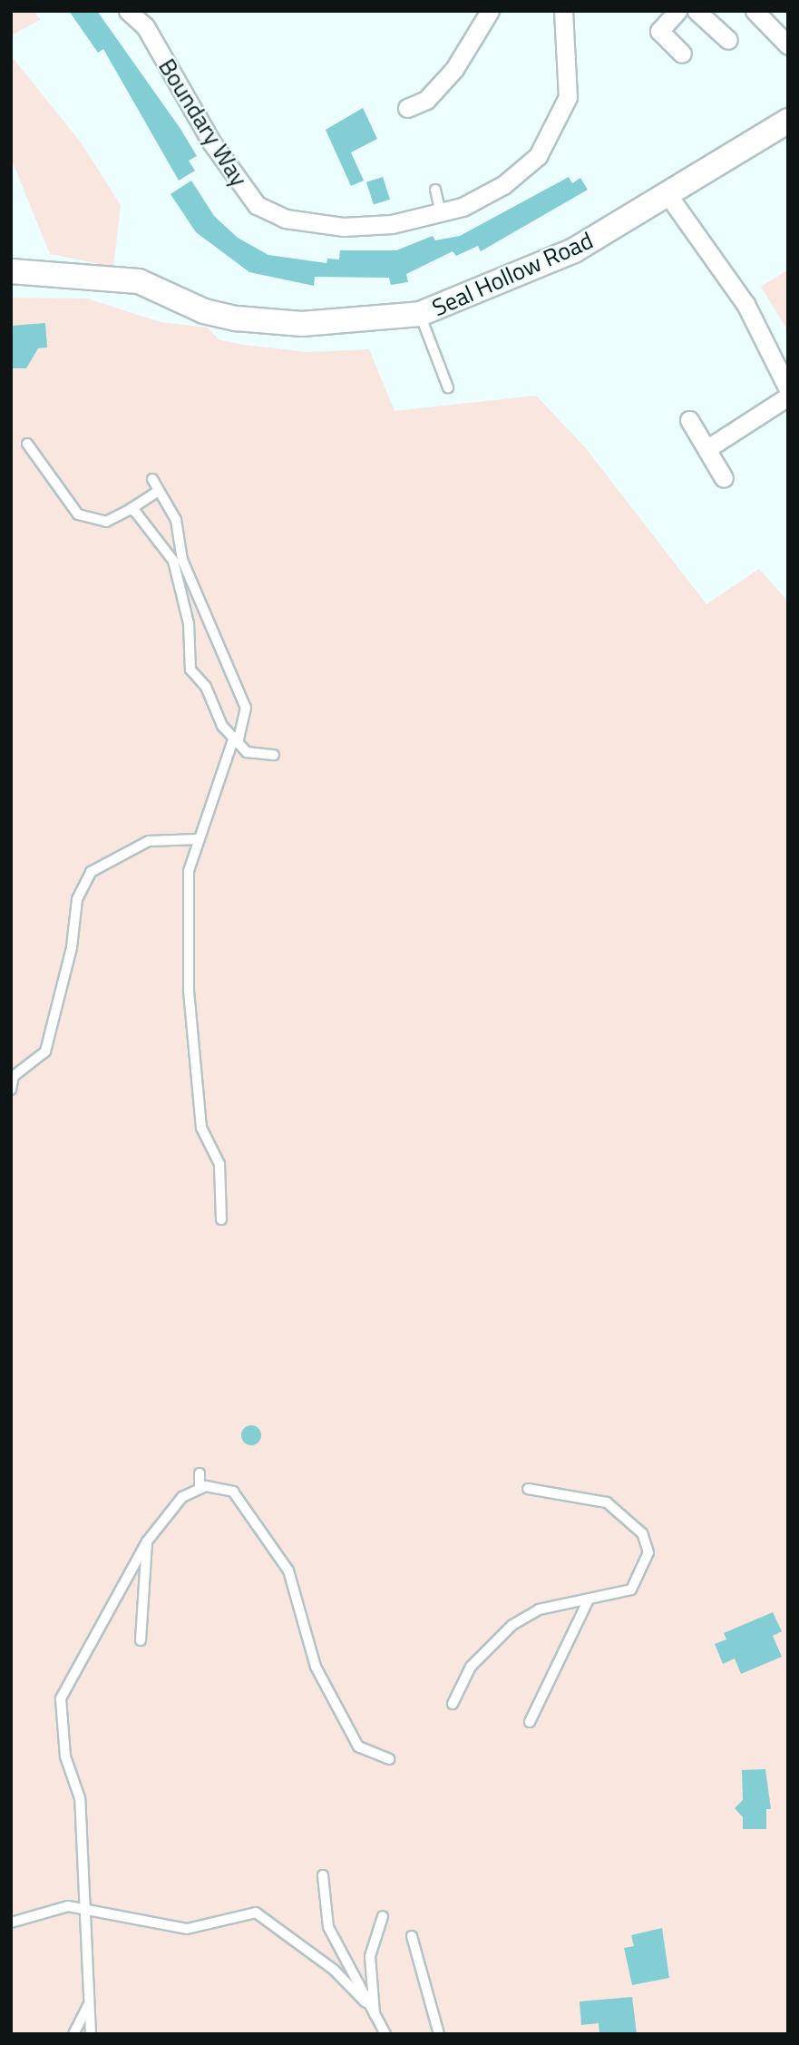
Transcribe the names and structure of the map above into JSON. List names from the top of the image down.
{
  "streets": {
    "main road": ["Seal Hollow Road"],
    "street": ["Boundary Way"]
  }
}
